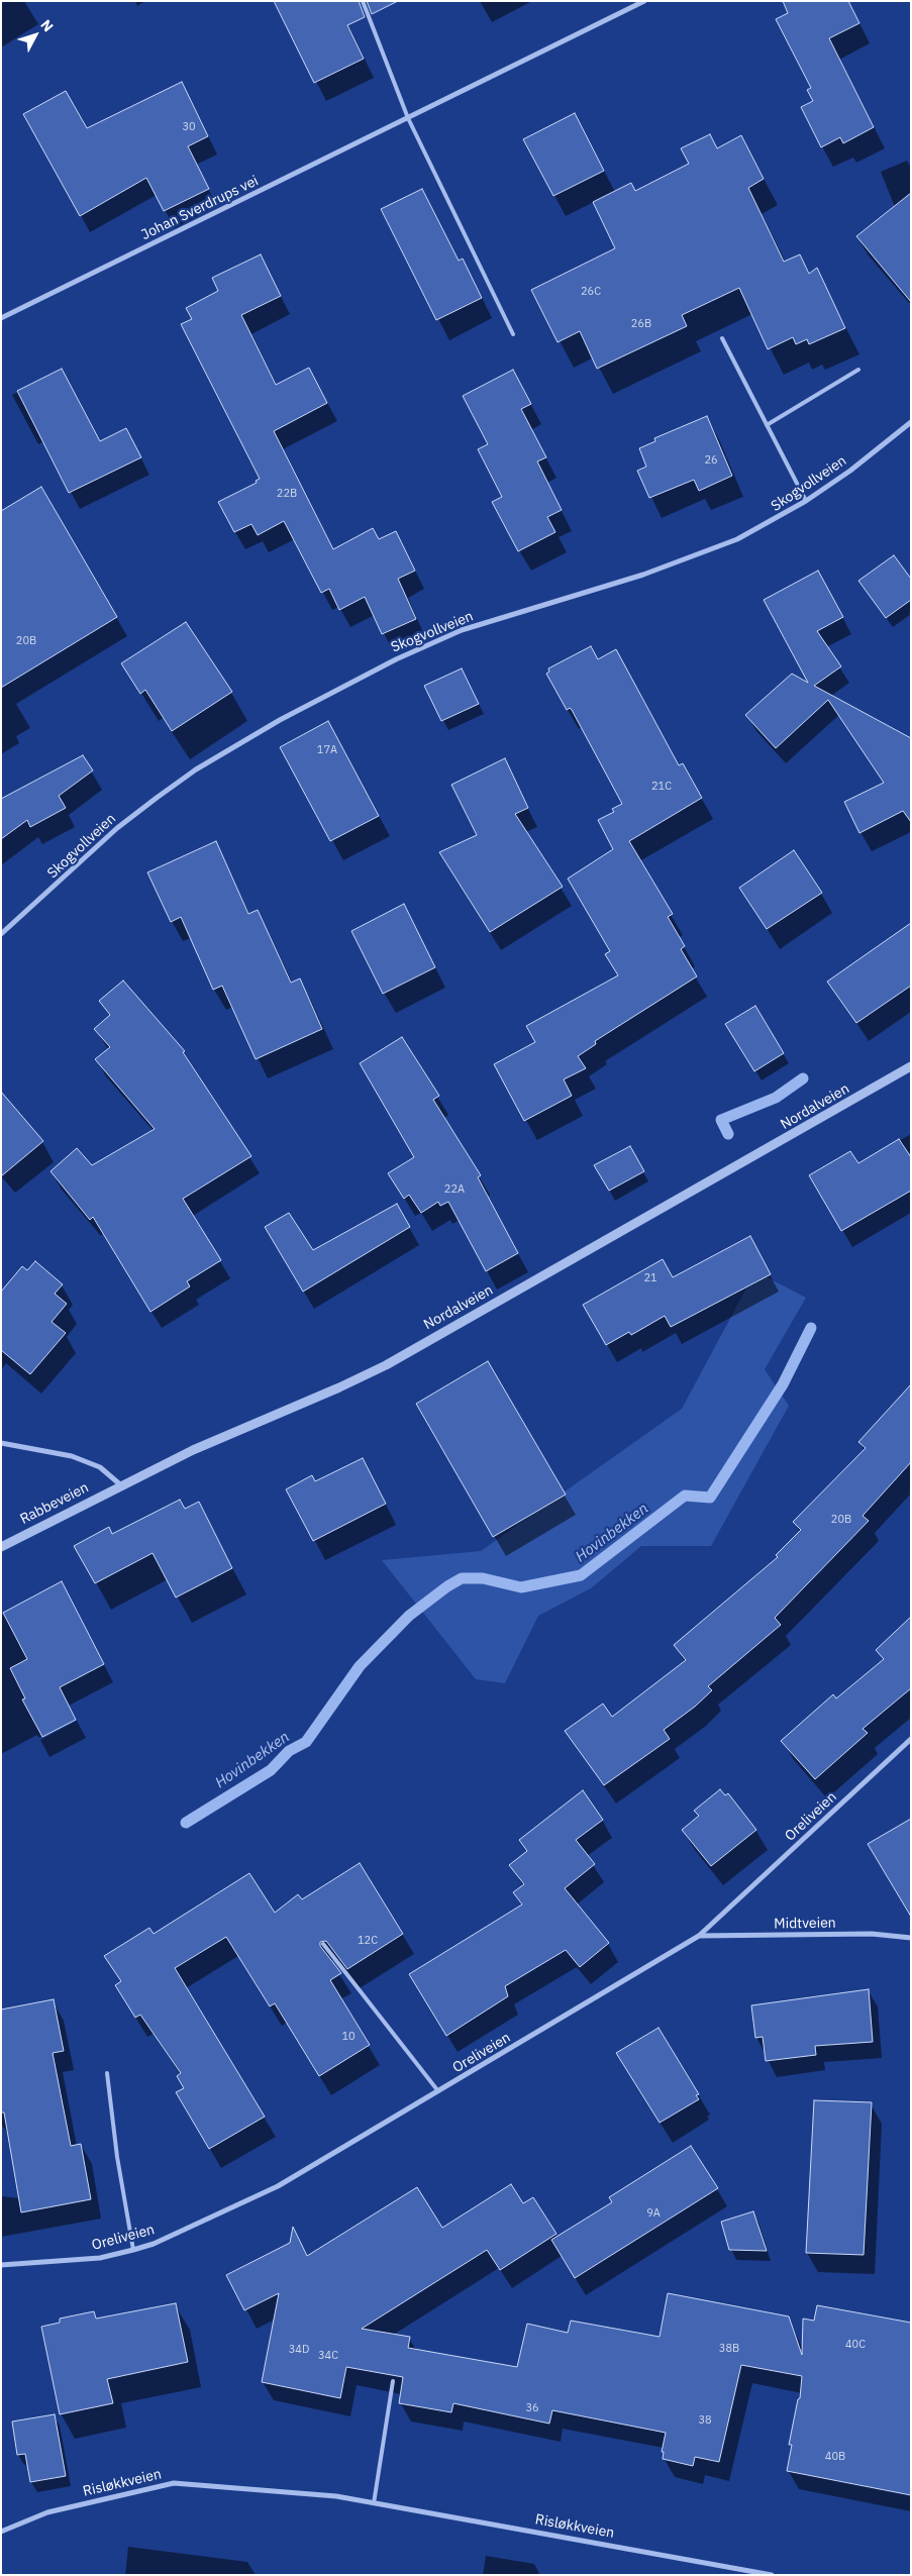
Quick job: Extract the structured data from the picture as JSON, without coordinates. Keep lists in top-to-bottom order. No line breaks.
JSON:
{"streets":{"street":["Johan Sverdrups vei","Skogvollveien","Nordalveien","Rabbeveien","Oreliveien","Midtveien","Risløkkveien"]},"crossings":[["Nordalveien","Rabbeveien"],["Oreliveien","Midtveien"]],"water":["Hovinbekken"],"house_numbers":["30","26C","26B","26","22B","20B","17A","21C","22A","21","20B","12C","10","9A","40C","38B","34D","34C","36","38","40B"],"north":"top right"}
